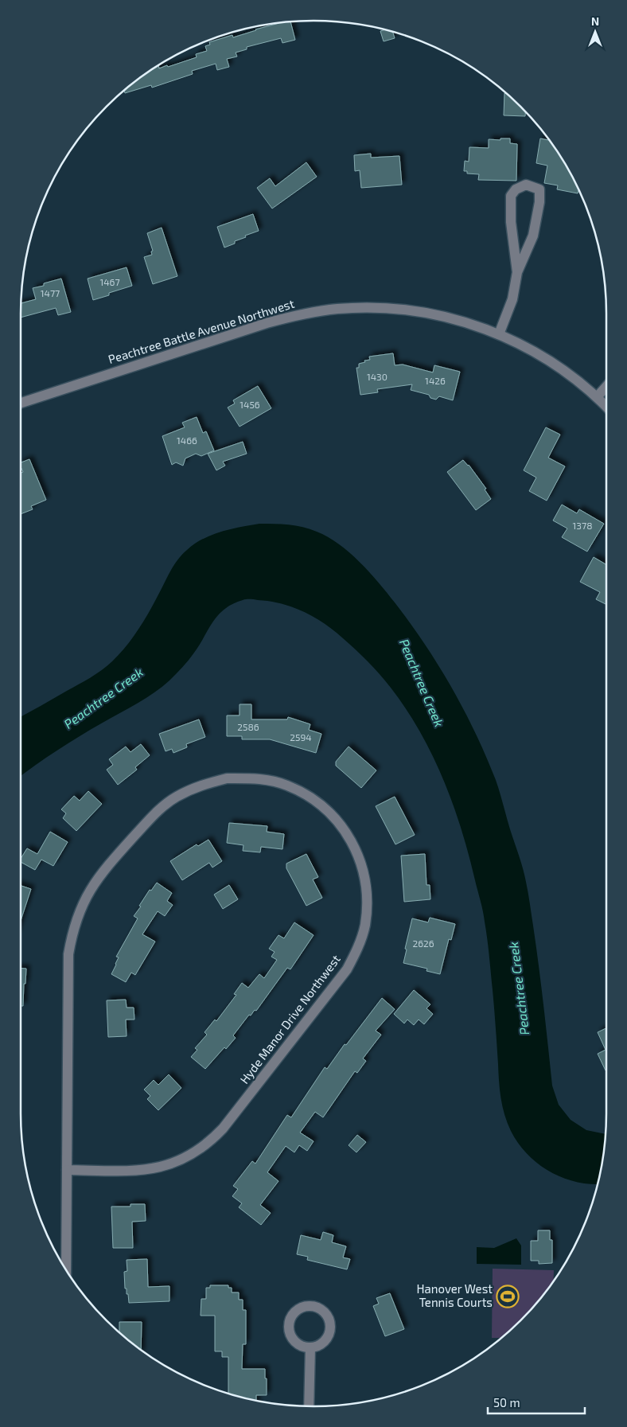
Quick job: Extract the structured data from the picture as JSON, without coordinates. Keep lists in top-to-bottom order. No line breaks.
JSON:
{"streets":{"street":["Peachtree Battle Avenue Northwest","Hyde Manor Drive Northwest"]},"water":["Peachtree Creek"],"places":{"sports":["Hanover West Tennis Courts"]},"house_numbers":["1467","1477","1430","1426","1456","1466","1378","2586","2594","2626"],"scale_bar":"50 m","north":"top"}
